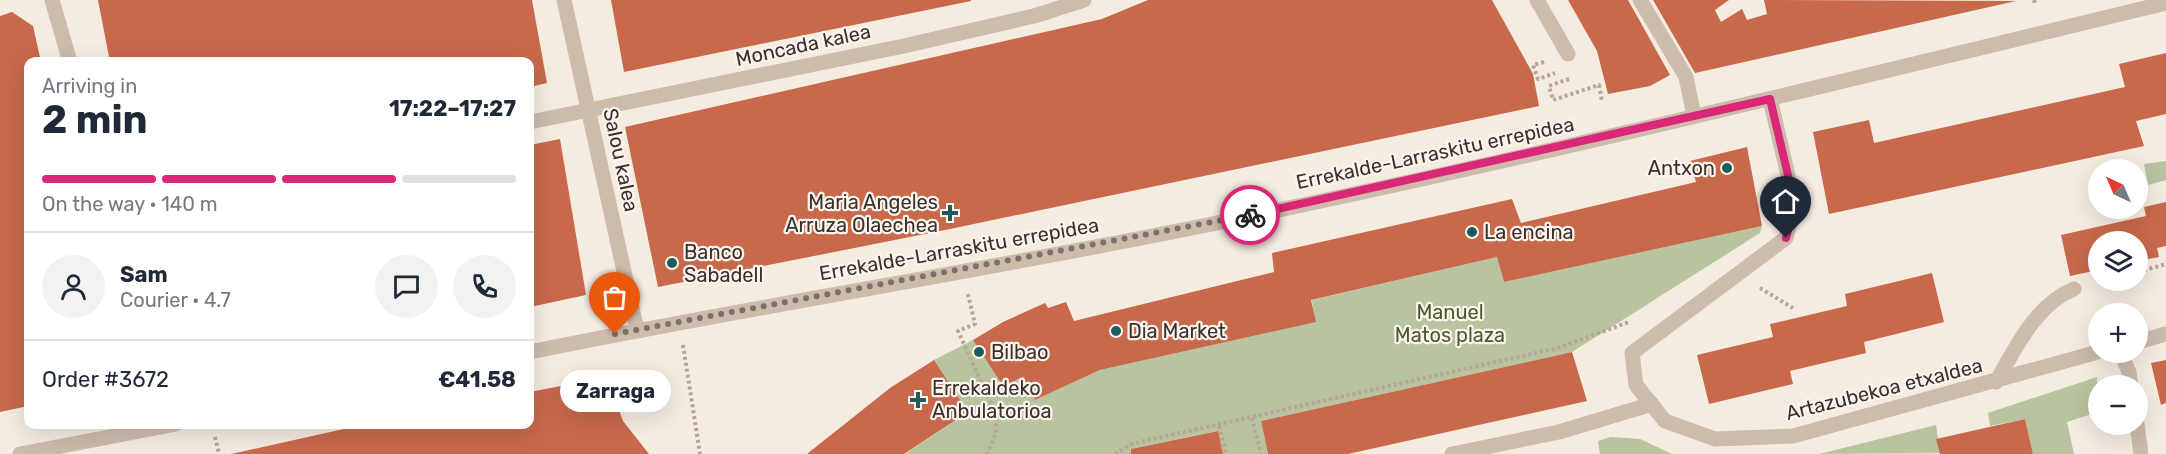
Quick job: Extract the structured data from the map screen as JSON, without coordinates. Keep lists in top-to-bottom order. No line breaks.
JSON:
{"streets":{"street":["Moncada kalea","Errekalde-Larraskitu errepidea","Salou kalea","Artazubekoa etxaldea"]},"crossings":[["Moncada kalea","Salou kalea"],["Errekalde-Larraskitu errepidea","Salou kalea"],["Errekalde-Larraskitu errepidea","Artazubekoa etxaldea"]],"parks":["Manuel Matos plaza"],"places":{"other":["Antxon","La encina","Banco Sabadell","Dia Market","Zarraga","Bilbao"],"health":["Maria Angeles Arruza Olaechea","Errekaldeko Anbulatorioa"]},"north":"top left","page":{"heading":["2 min","Arriving in","17:22–17:27"],"panel":["Sam","Courier · 4.7","Order #3672","€41.58"],"map_buttons":["+","−"],"bar":"On the way · 140 m","bubble":"Zarraga"}}
